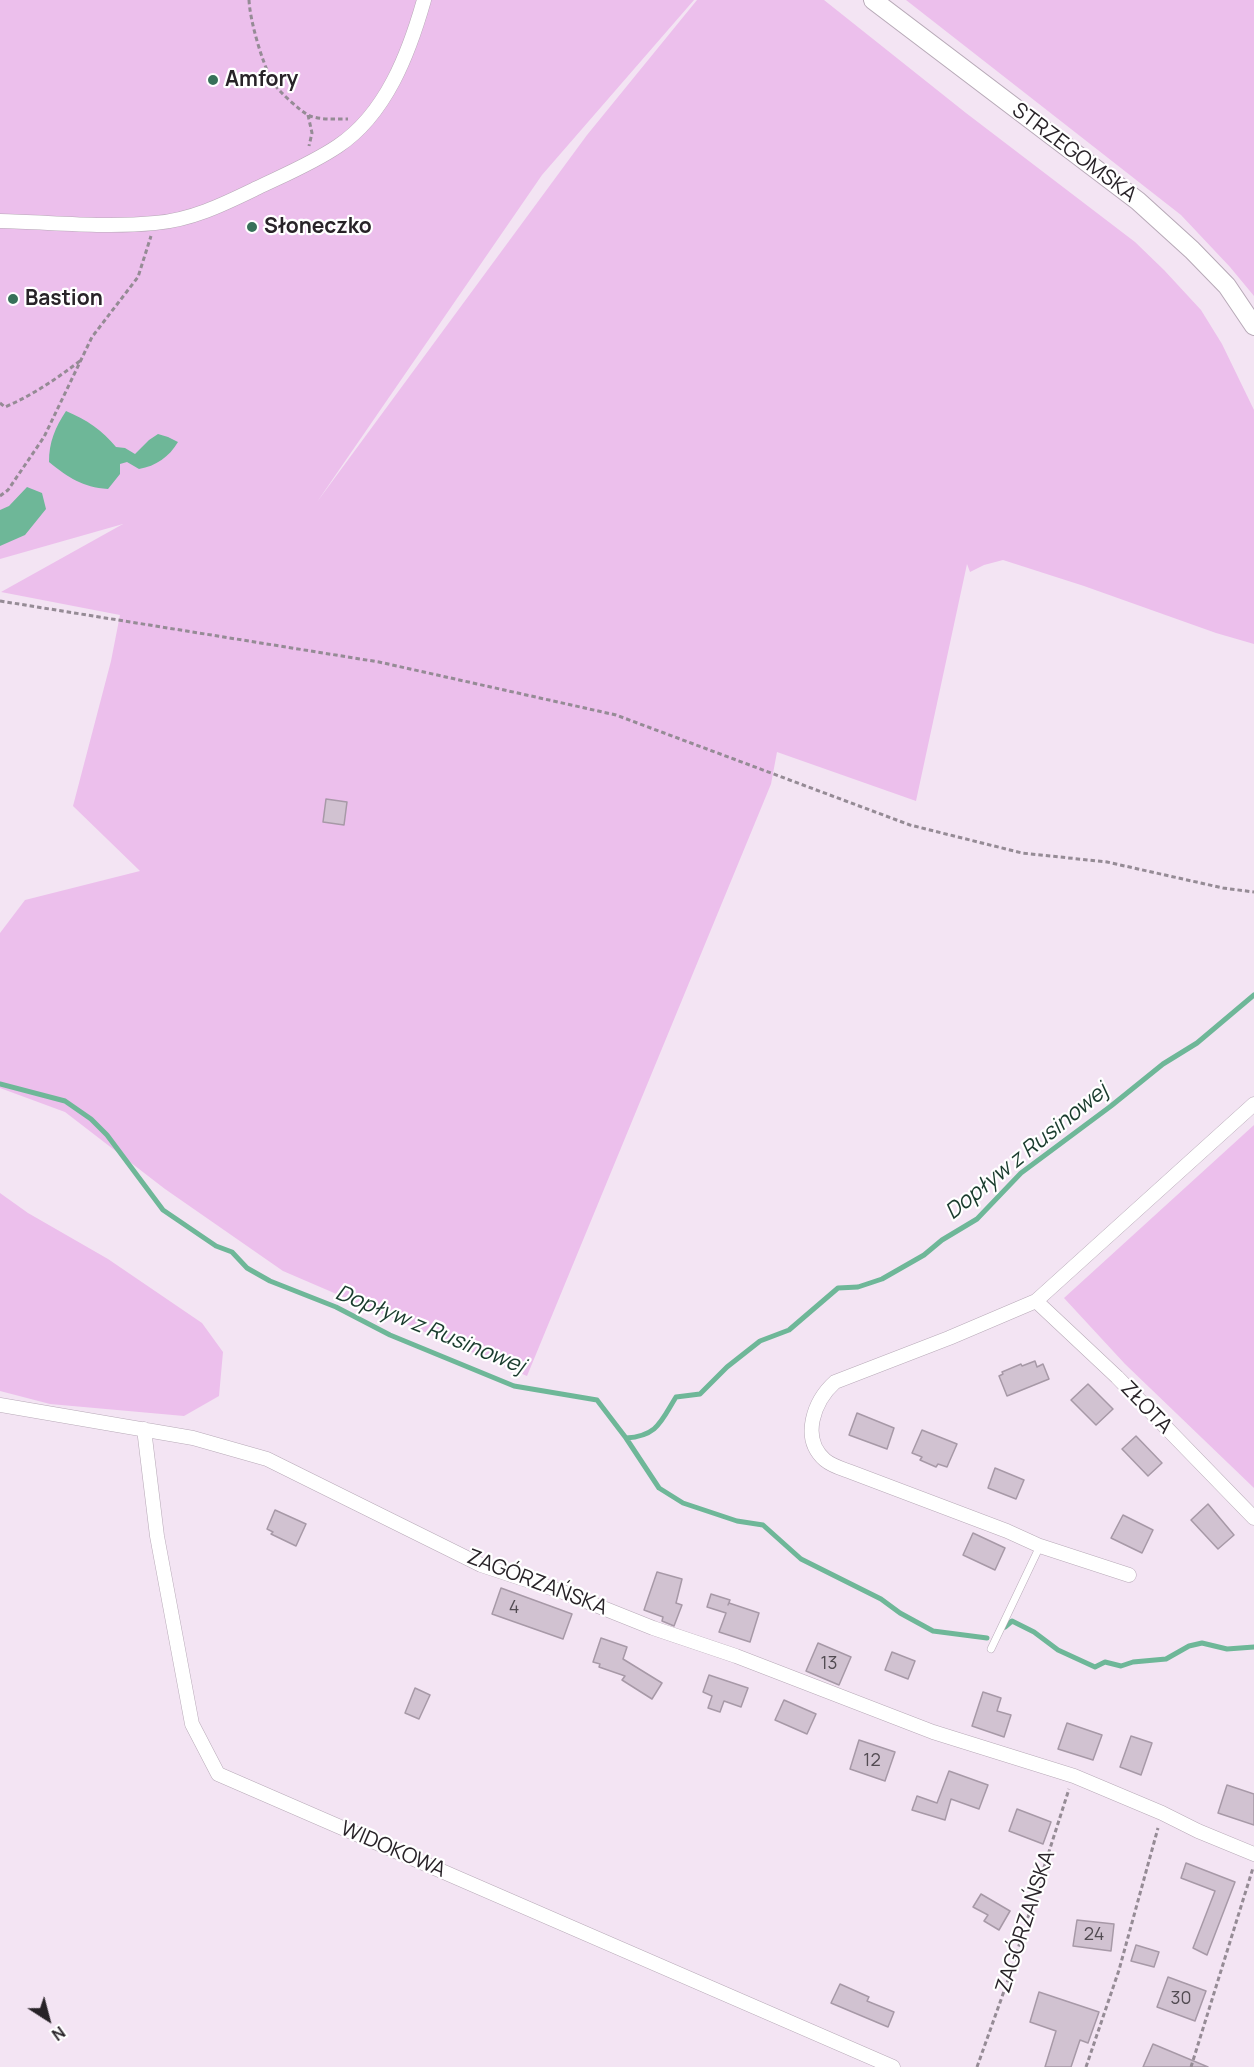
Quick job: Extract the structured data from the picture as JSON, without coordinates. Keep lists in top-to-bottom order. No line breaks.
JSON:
{"streets":{"main road":["STRZEGOMSKA"],"street":["ZŁOTA","ZAGÓRZAŃSKA","WIDOKOWA"]},"crossings":[["ZAGÓRZAŃSKA","WIDOKOWA"]],"water":["Dopływ z Rusinowej"],"places":["Amfory","Słoneczko","Bastion"],"house_numbers":["4","13","12","24","30"],"north":"bottom right"}
